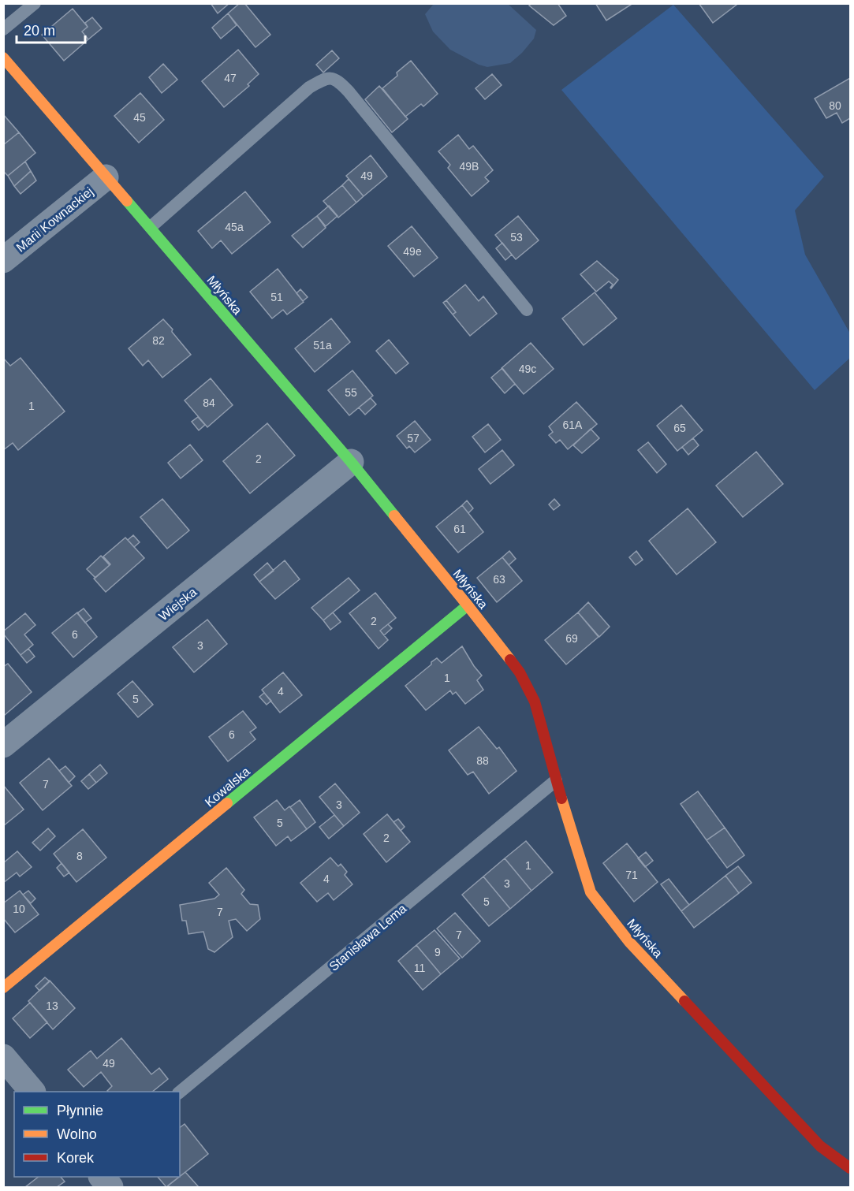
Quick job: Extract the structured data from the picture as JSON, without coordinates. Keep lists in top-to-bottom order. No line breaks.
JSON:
{"streets":{"street":["Marii Kownackiej","Młyńska","Wiejska","Kowalska"],"lane":["Stanisława Lema"]},"crossings":[["Marii Kownackiej","Młyńska"],["Młyńska","Wiejska"],["Młyńska","Kowalska"],["Młyńska","Stanisława Lema"]],"house_numbers":["47","80","45","49B","49","45a","53","49e","51","82","51a","49c","55","84","1","61A","65","57","2","61","63","2","6","69","3","1","4","5","6","88","7","3","5","2","8","1","71","4","3","5","10","7","7","9","11","13","49"],"legend":["Płynnie","Wolno","Korek"],"scale_bar":"20 m"}
